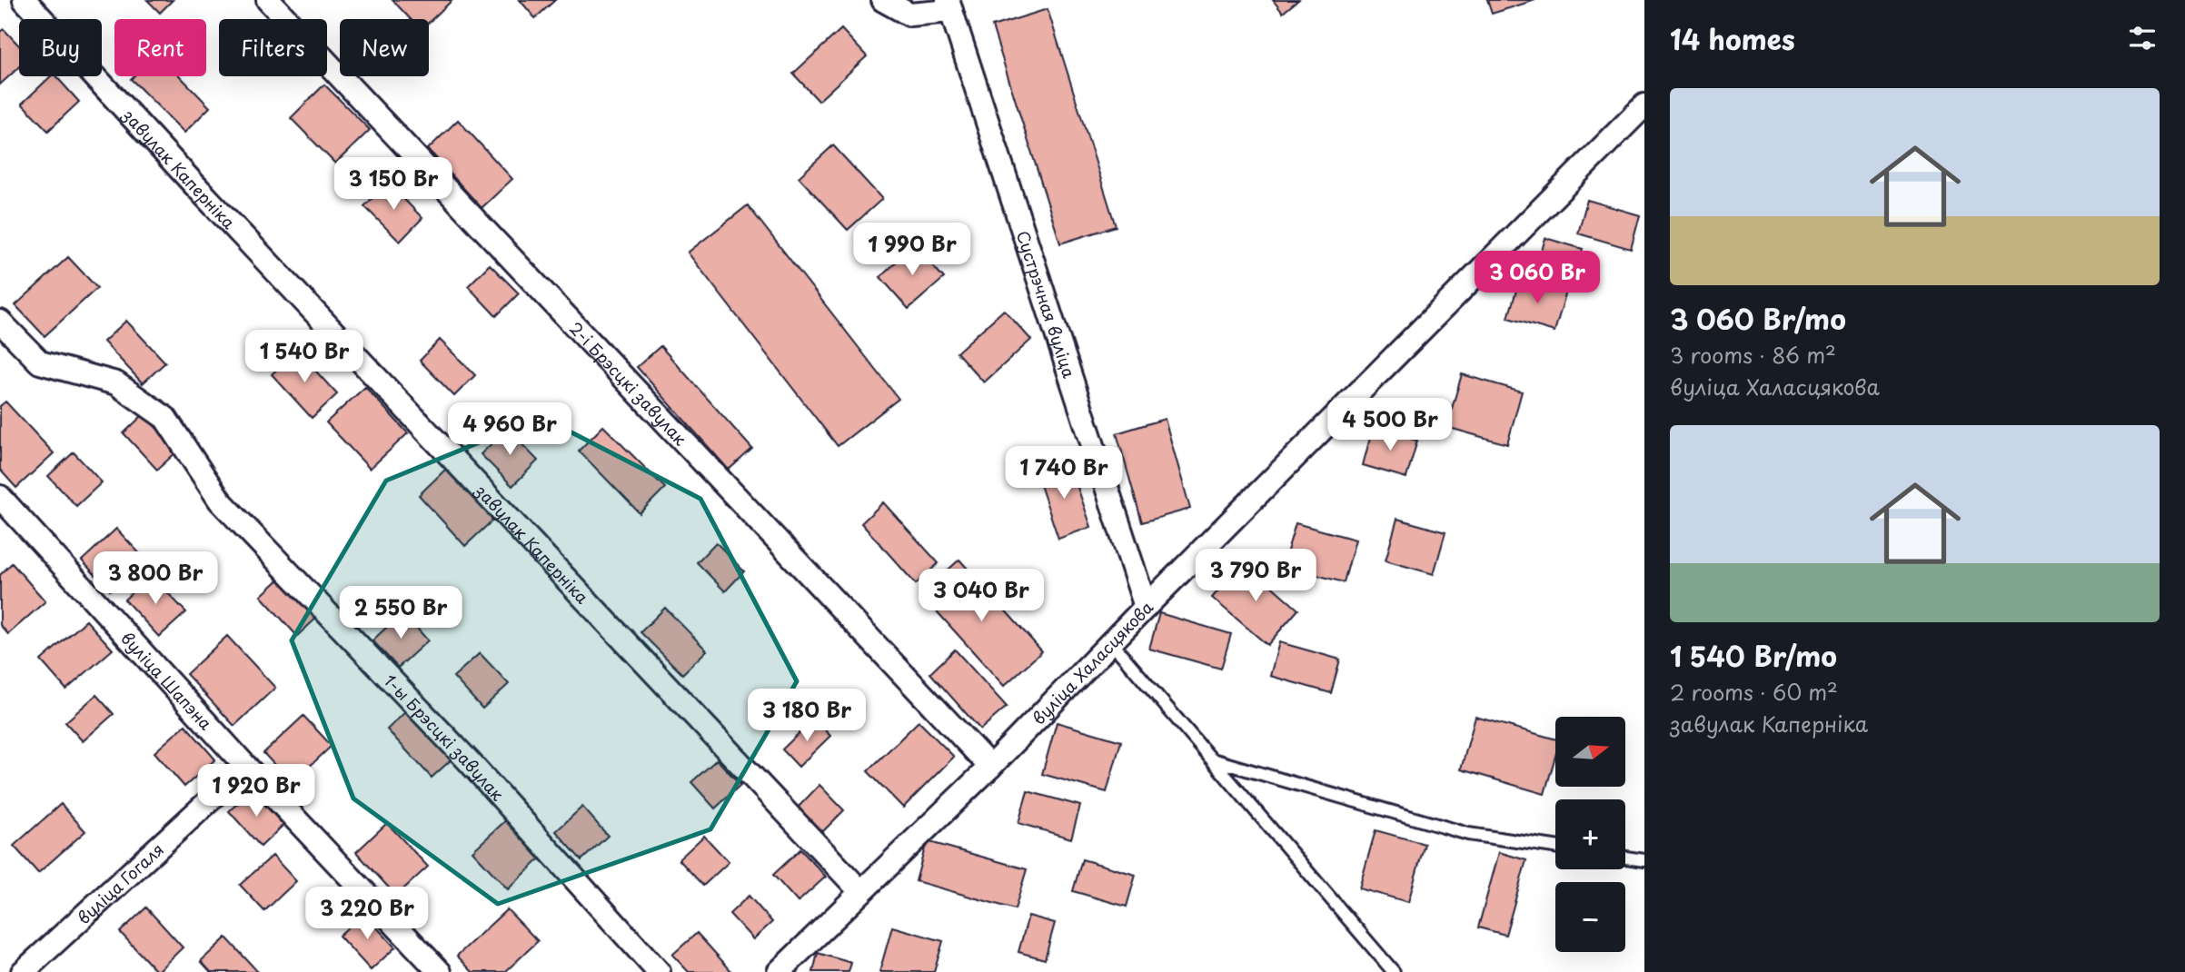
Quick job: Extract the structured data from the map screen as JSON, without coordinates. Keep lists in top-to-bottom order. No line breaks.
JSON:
{"streets":{"street":["завулак Каперніка","Сустрэчная вуліца","2-і Брэсцкі завулак","вуліца Халасцякова","вуліца Шапэна","1-ы Брэсцкі завулак","вуліца Гогаля"]},"crossings":[["завулак Каперніка","вуліца Халасцякова"],["Сустрэчная вуліца","вуліца Халасцякова"],["2-і Брэсцкі завулак","вуліца Халасцякова"],["вуліца Шапэна","вуліца Гогаля"]],"north":"right","page":{"heading":"14 homes","chip":["Buy","Rent","Filters","New"],"list":[{"name":"3 060 Br/mo","note":"3 rooms · 86 m² · вуліца Халасцякова"},{"name":"1 540 Br/mo","note":"2 rooms · 60 m² · завулак Каперніка"}],"price":["3 150 Br","1 990 Br","3 060 Br","1 540 Br","4 500 Br","4 960 Br","1 740 Br","3 790 Br","3 800 Br","3 040 Br","2 550 Br","3 180 Br","1 920 Br","3 220 Br"],"map_buttons":["+","−"]}}
